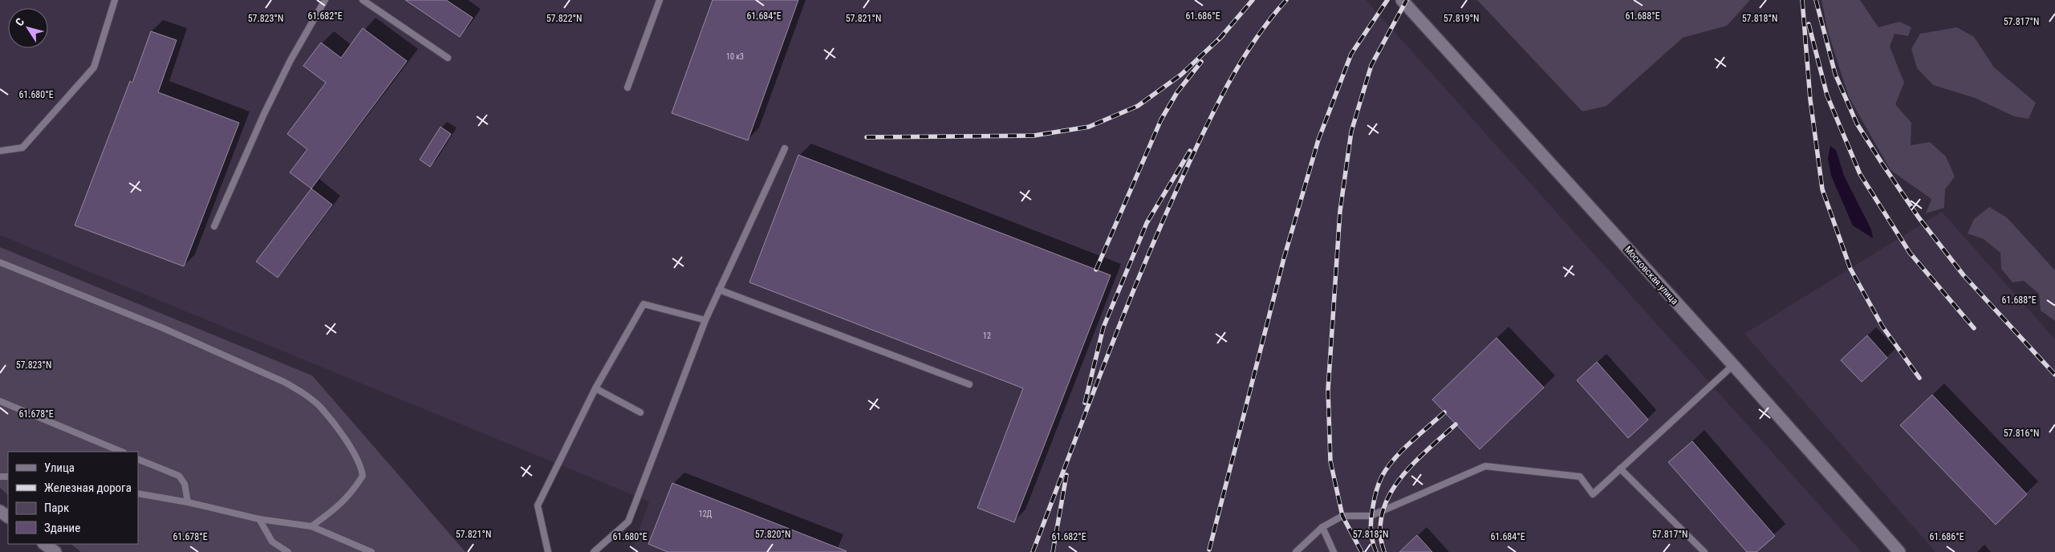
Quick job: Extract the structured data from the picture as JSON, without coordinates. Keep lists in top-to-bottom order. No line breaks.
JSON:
{"streets":{"street":["Московская улица"]},"house_numbers":["10 к3","12","12Д"],"legend":["Улица","Железная дорога","Парк","Здание"],"north":"top left","coordinates":["61.688°E","61.682°E","61.684°E","61.686°E","57.822°N","57.821°N","57.819°N","57.818°N","57.823°N","57.817°N","61.680°E","61.678°E","57.816°N","57.820°N"]}
